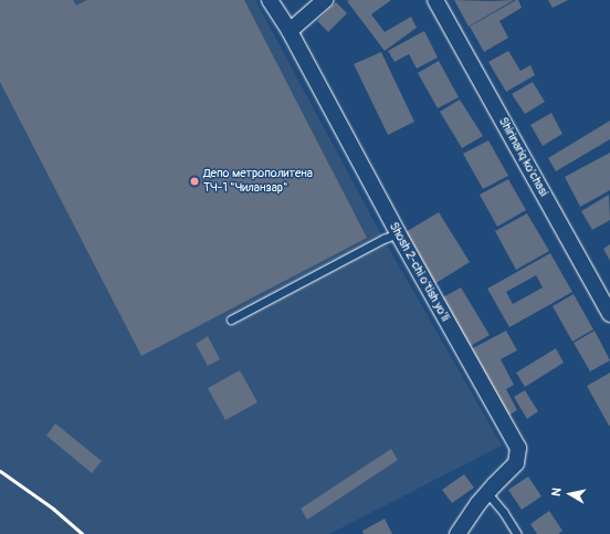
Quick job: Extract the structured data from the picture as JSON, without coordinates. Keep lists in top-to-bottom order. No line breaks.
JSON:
{"streets":{"street":["Shirinariq ko'chasi","Shosh 2-chi o'tish yo'li"]},"places":["Депо метрополитена ТЧ-1 \"Чиланзар\""],"north":"left"}
